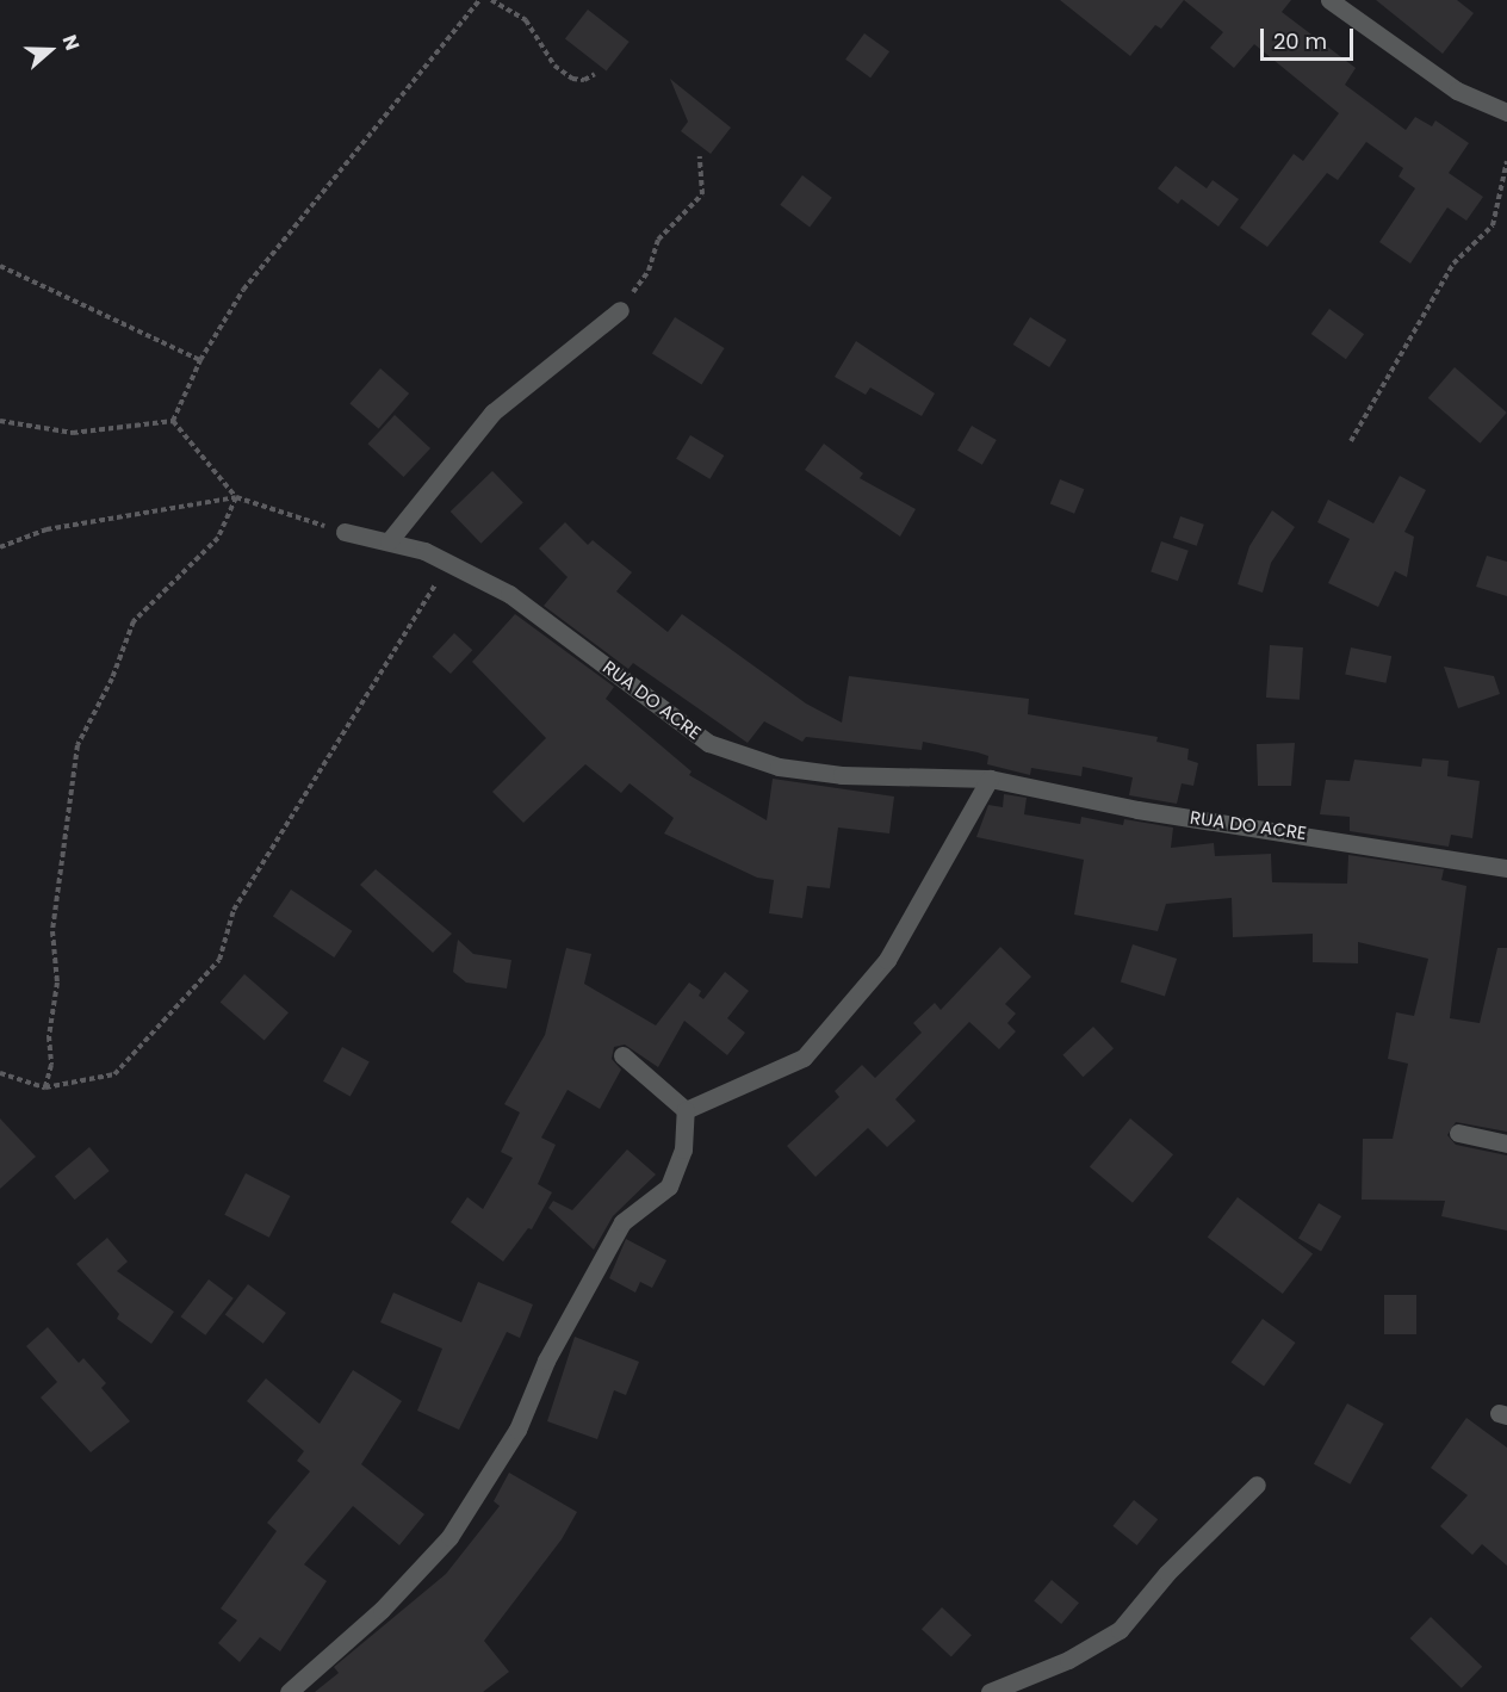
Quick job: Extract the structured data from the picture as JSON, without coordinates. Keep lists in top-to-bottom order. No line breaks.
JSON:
{"streets":{"street":["RUA DO ACRE"]},"scale_bar":"20 m","north":"right"}
